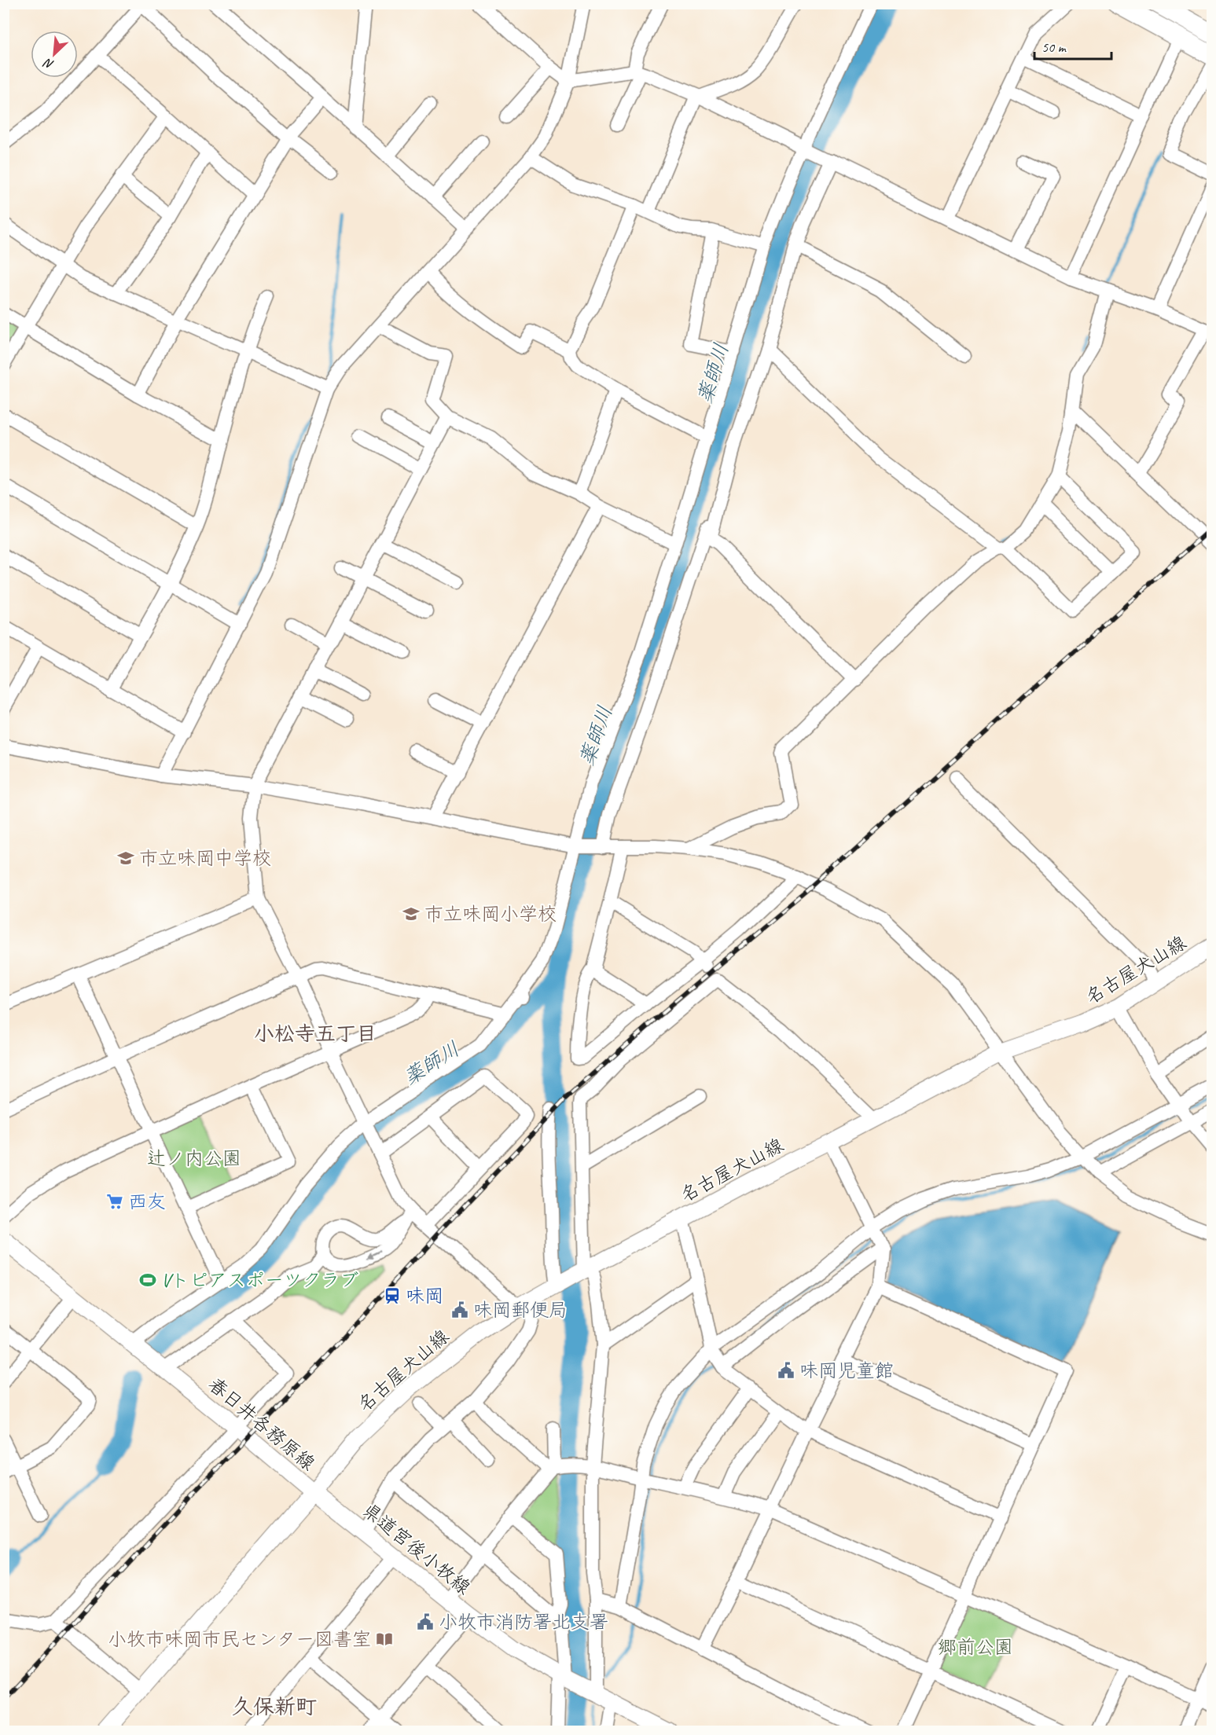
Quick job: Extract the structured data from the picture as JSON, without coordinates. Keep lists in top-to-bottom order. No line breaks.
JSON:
{"streets":{"main road":["名古屋犬山線","春日井各務原線","県道宮後小牧線"]},"crossings":[["名古屋犬山線","春日井各務原線"],["名古屋犬山線","県道宮後小牧線"],["春日井各務原線","県道宮後小牧線"]],"districts":["小松寺五丁目","久保新町"],"water":["薬師川"],"parks":["辻ノ内公園","郷前公園"],"places":{"school or university":["市立味岡中学校","市立味岡小学校"],"supermarket":["西友"],"sports":["Vトピアスポーツクラブ"],"station":["味岡"],"public building":["味岡郵便局","味岡児童館","小牧市消防署北支署"],"library":["小牧市味岡市民センター図書室"]},"scale_bar":"50 m","north":"bottom left"}
